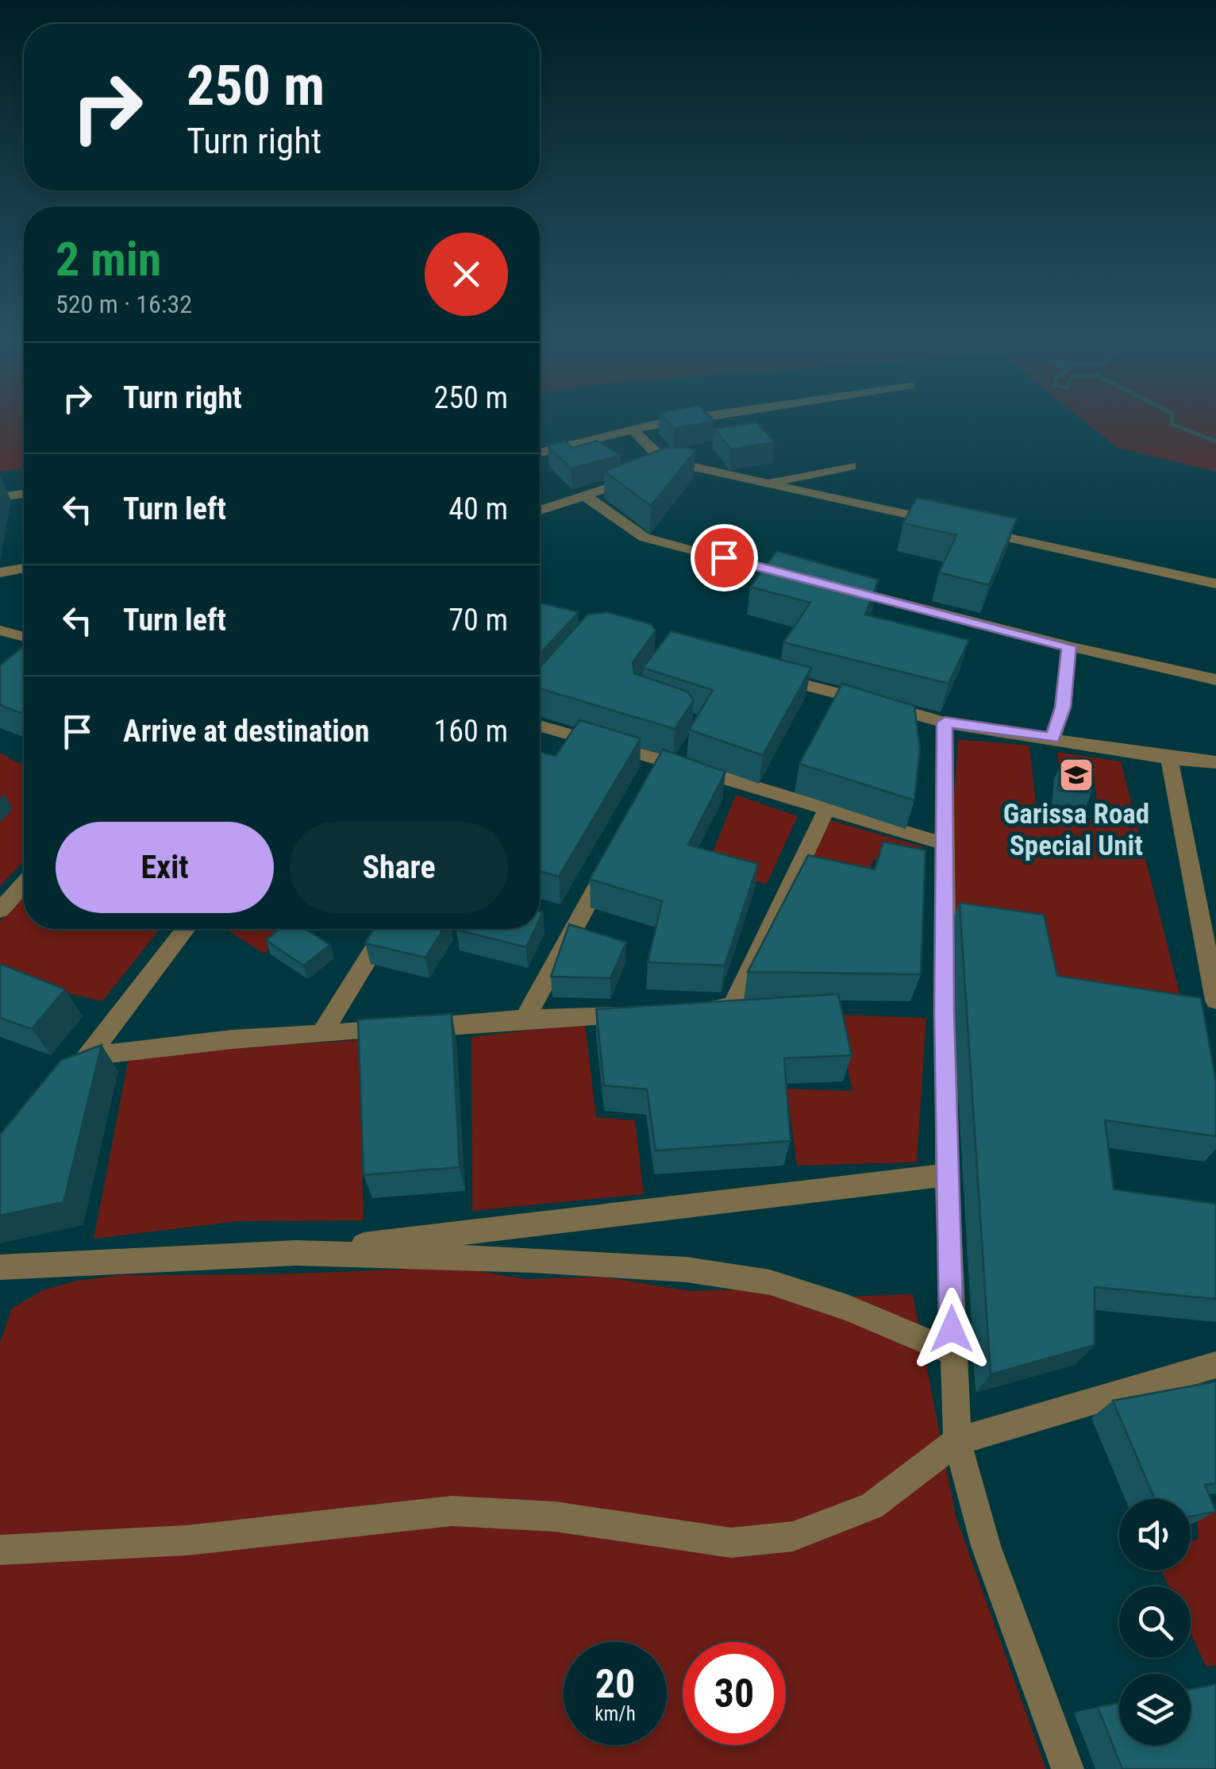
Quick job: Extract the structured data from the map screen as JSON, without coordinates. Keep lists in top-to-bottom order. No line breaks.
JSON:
{"places":{"school or university":["Garissa Road Special Unit"]},"page":{"turn":["250 m","Turn right"],"heading":["2 min","520 m · 16:32"],"list":[{"name":"Turn right","value":"250 m"},{"name":"Turn left","value":"40 m"},{"name":"Turn left","value":"70 m"},{"name":"Arrive at destination","value":"160 m"}],"buttons":["Exit","Share"],"speed":"20 km/h","limit":"30"}}
